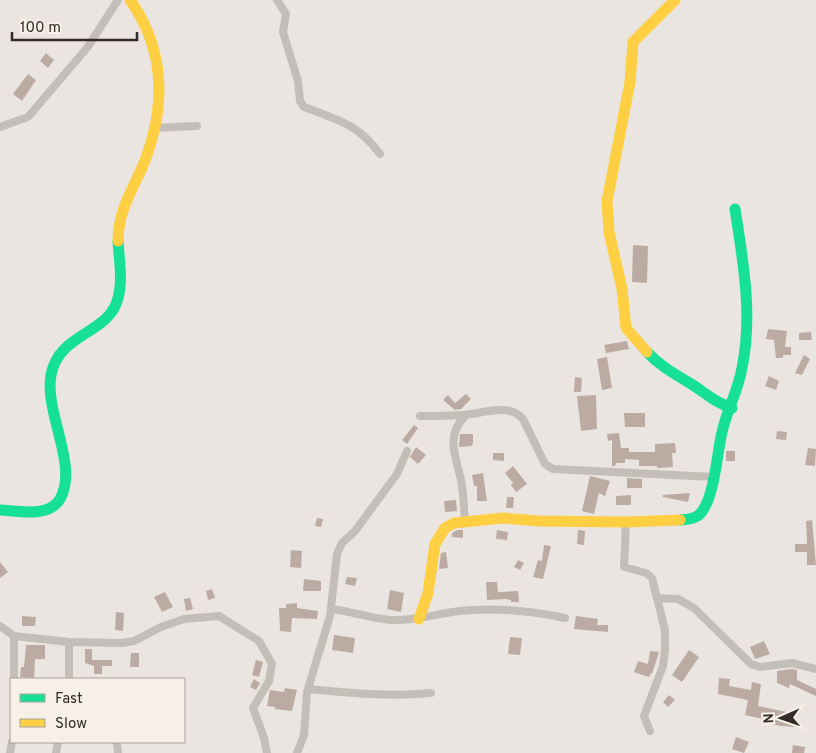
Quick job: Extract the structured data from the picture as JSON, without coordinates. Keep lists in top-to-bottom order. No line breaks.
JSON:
{"legend":["Fast","Slow"],"scale_bar":"100 m","north":"left"}
